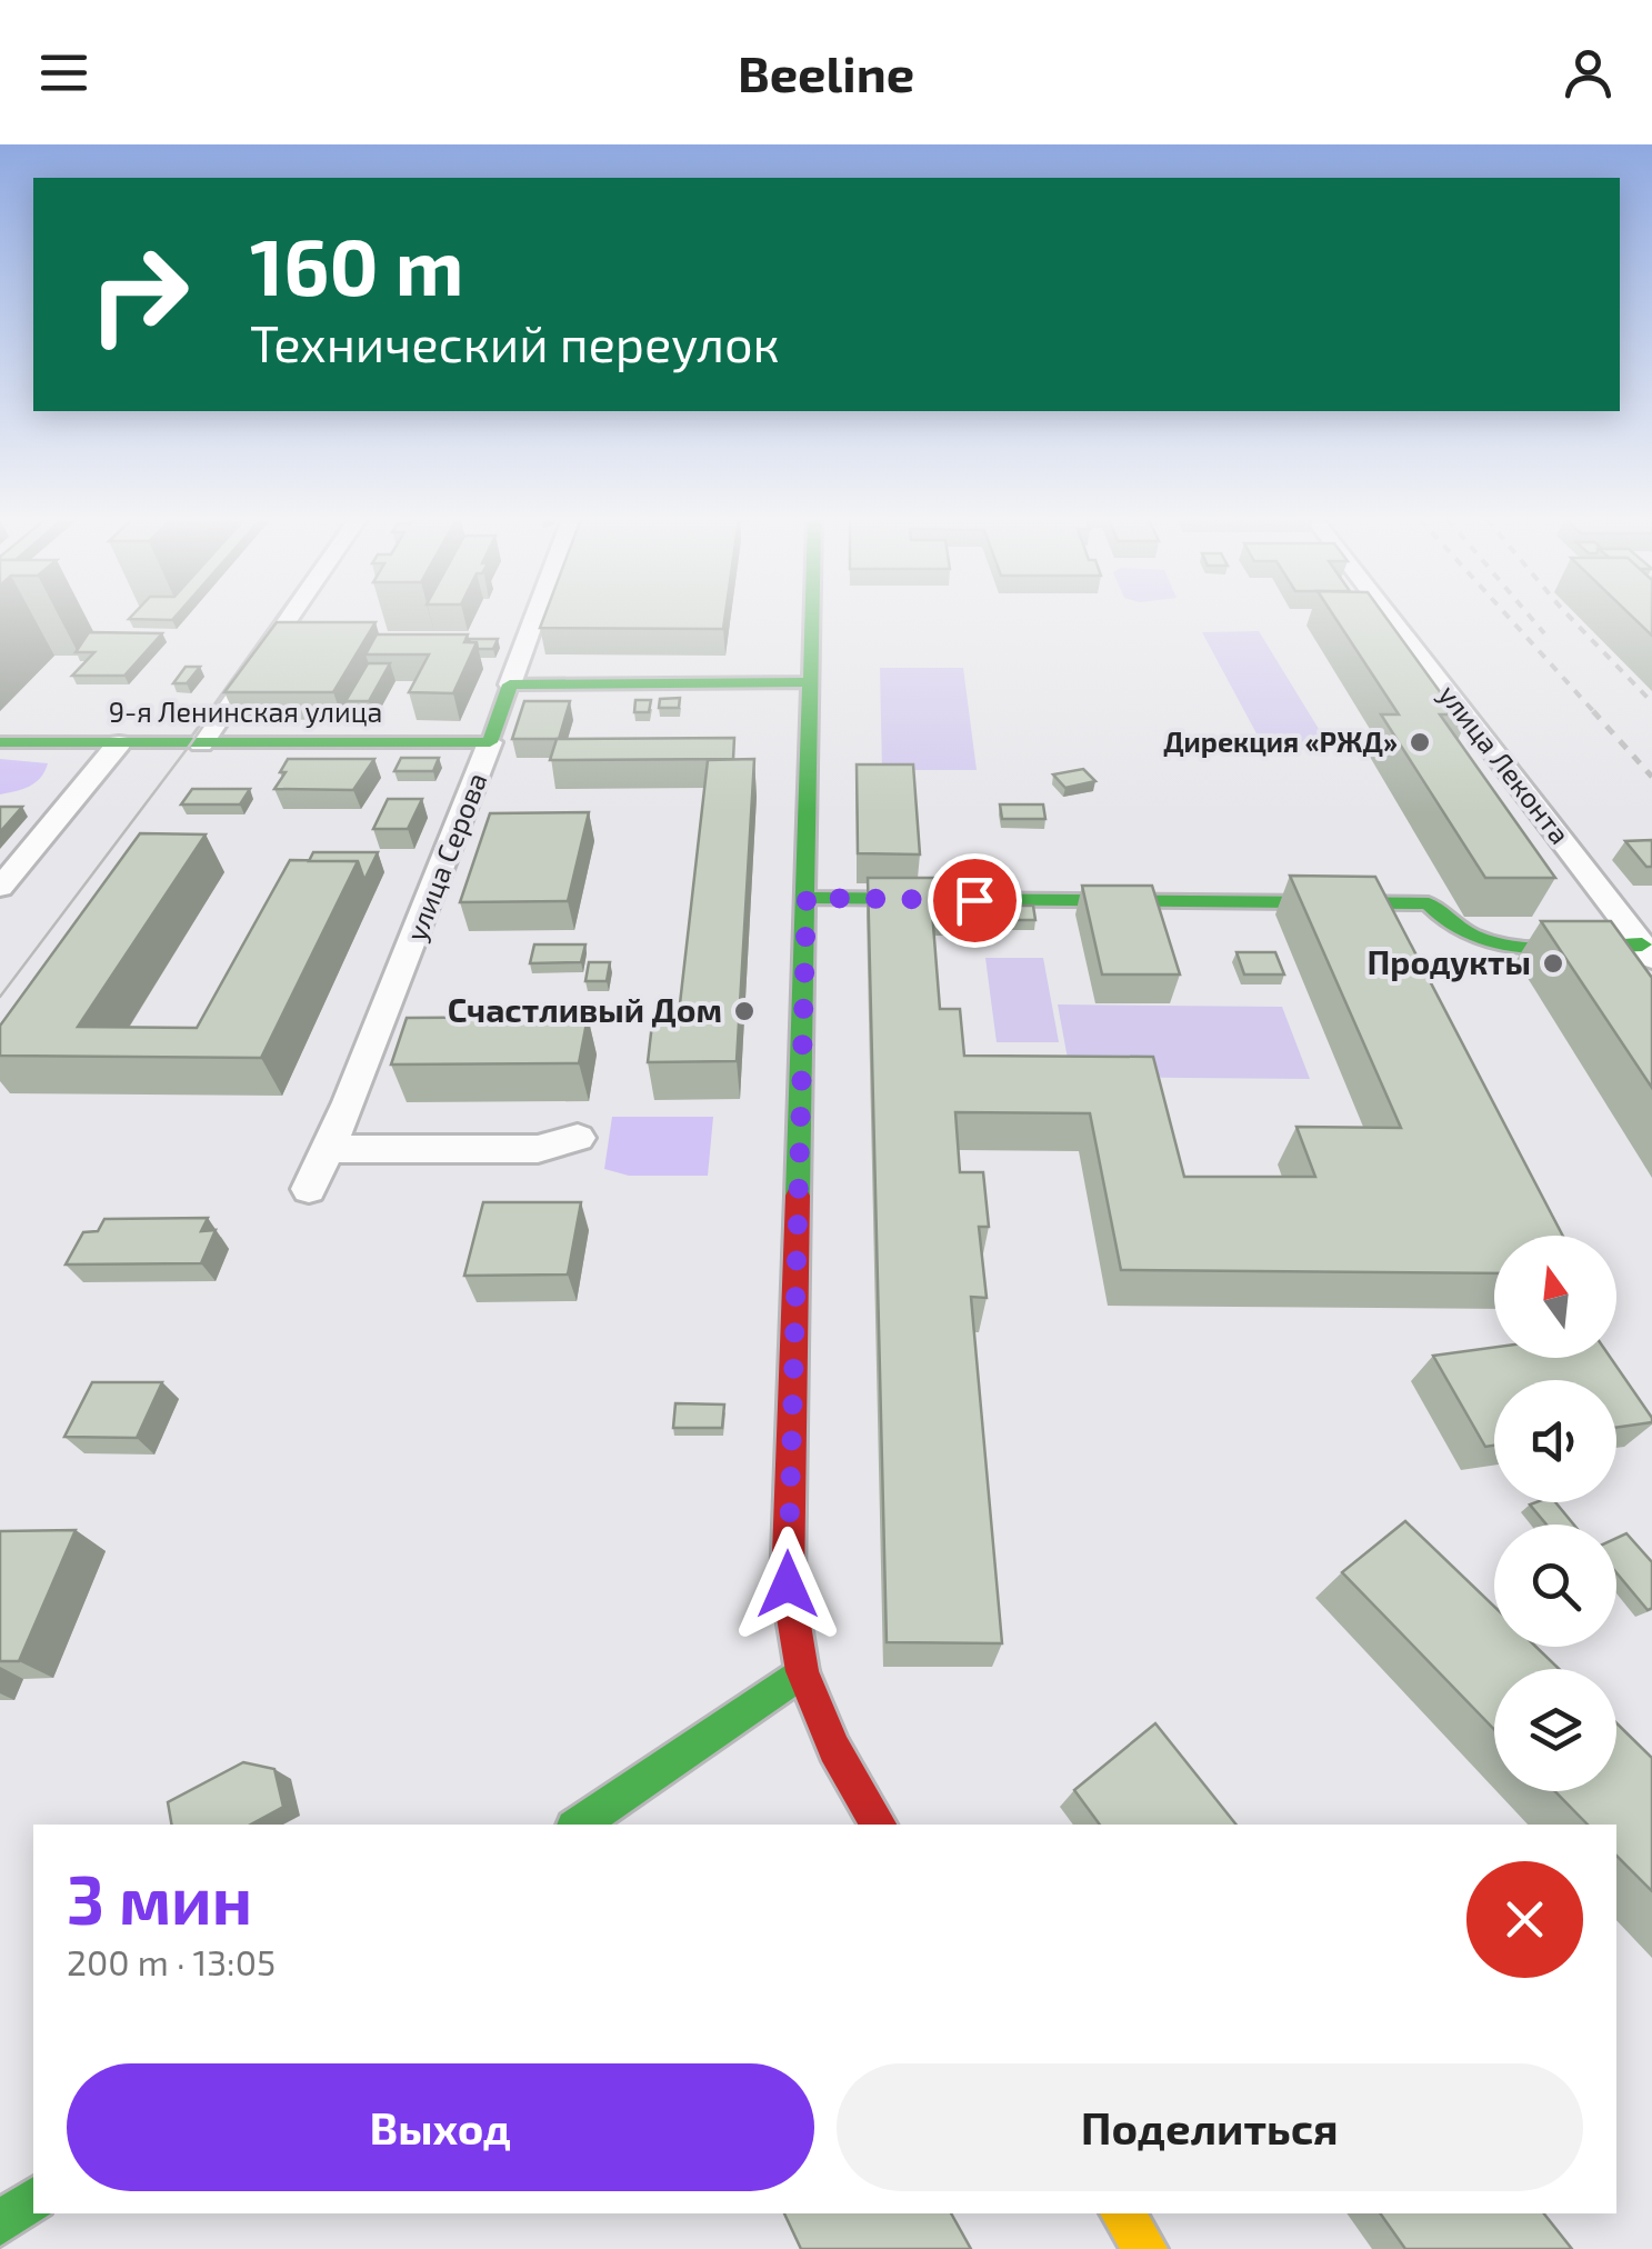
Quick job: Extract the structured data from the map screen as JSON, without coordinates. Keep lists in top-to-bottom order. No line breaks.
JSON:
{"streets":{"main road":["9-я Ленинская улица","улица Серова"],"street":["улица Леконта"]},"crossings":[["9-я Ленинская улица","улица Серова"]],"places":["Дирекция «РЖД»","Продукты","Счастливый Дом"],"north":"top","page":{"header":"Beeline","turn":["160 m","Технический переулок"],"heading":["3 мин","200 m · 13:05"],"buttons":["Выход","Поделиться"]}}
